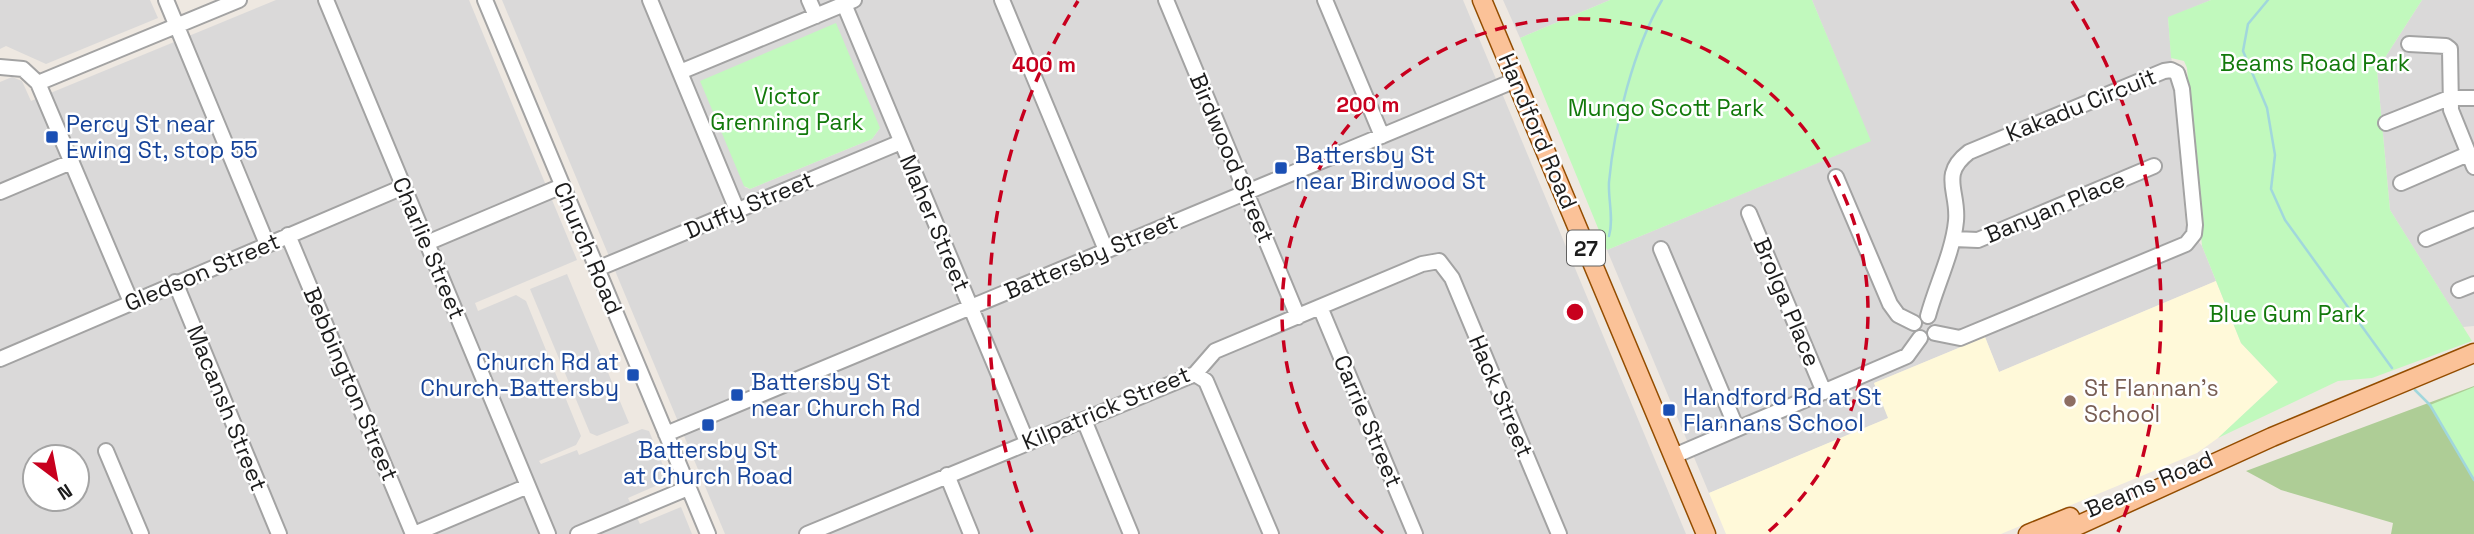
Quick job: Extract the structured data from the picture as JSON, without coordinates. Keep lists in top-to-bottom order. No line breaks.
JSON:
{"streets":{"main road":["Handford Road","27","Beams Road"],"street":["Kakadu Circuit","Birdwood Street","Duffy Street","Banyan Place","Maher Street","Charlie Street","Church Road","Battersby Street","Gledson Street","Brolga Place","Bebbington Street","Hack Street","Macansh Street","Kilpatrick Street","Carrie Street"]},"crossings":[["Kakadu Circuit","Banyan Place"],["Handford Road","Battersby Street"],["Birdwood Street","Battersby Street"],["Birdwood Street","Kilpatrick Street"],["Duffy Street","Maher Street"],["Duffy Street","Church Road"],["Maher Street","Battersby Street"],["Maher Street","Kilpatrick Street"],["Charlie Street","Gledson Street"],["Church Road","Battersby Street"],["Gledson Street","Bebbington Street"],["Gledson Street","Macansh Street"],["Hack Street","Kilpatrick Street"],["Kilpatrick Street","Carrie Street"]],"parks":["Beams Road Park","Victor Grenning Park","Mungo Scott Park","Blue Gum Park"],"places":{"transit":["Percy St near Ewing St, stop 55","Battersby St near Birdwood St","Church Rd at Church-Battersby","Battersby St near Church Rd","Handford Rd at St Flannans School","Battersby St at Church Road"],"other":["St Flannan's School"]},"north":"bottom right","rings":["400 m","200 m"]}
